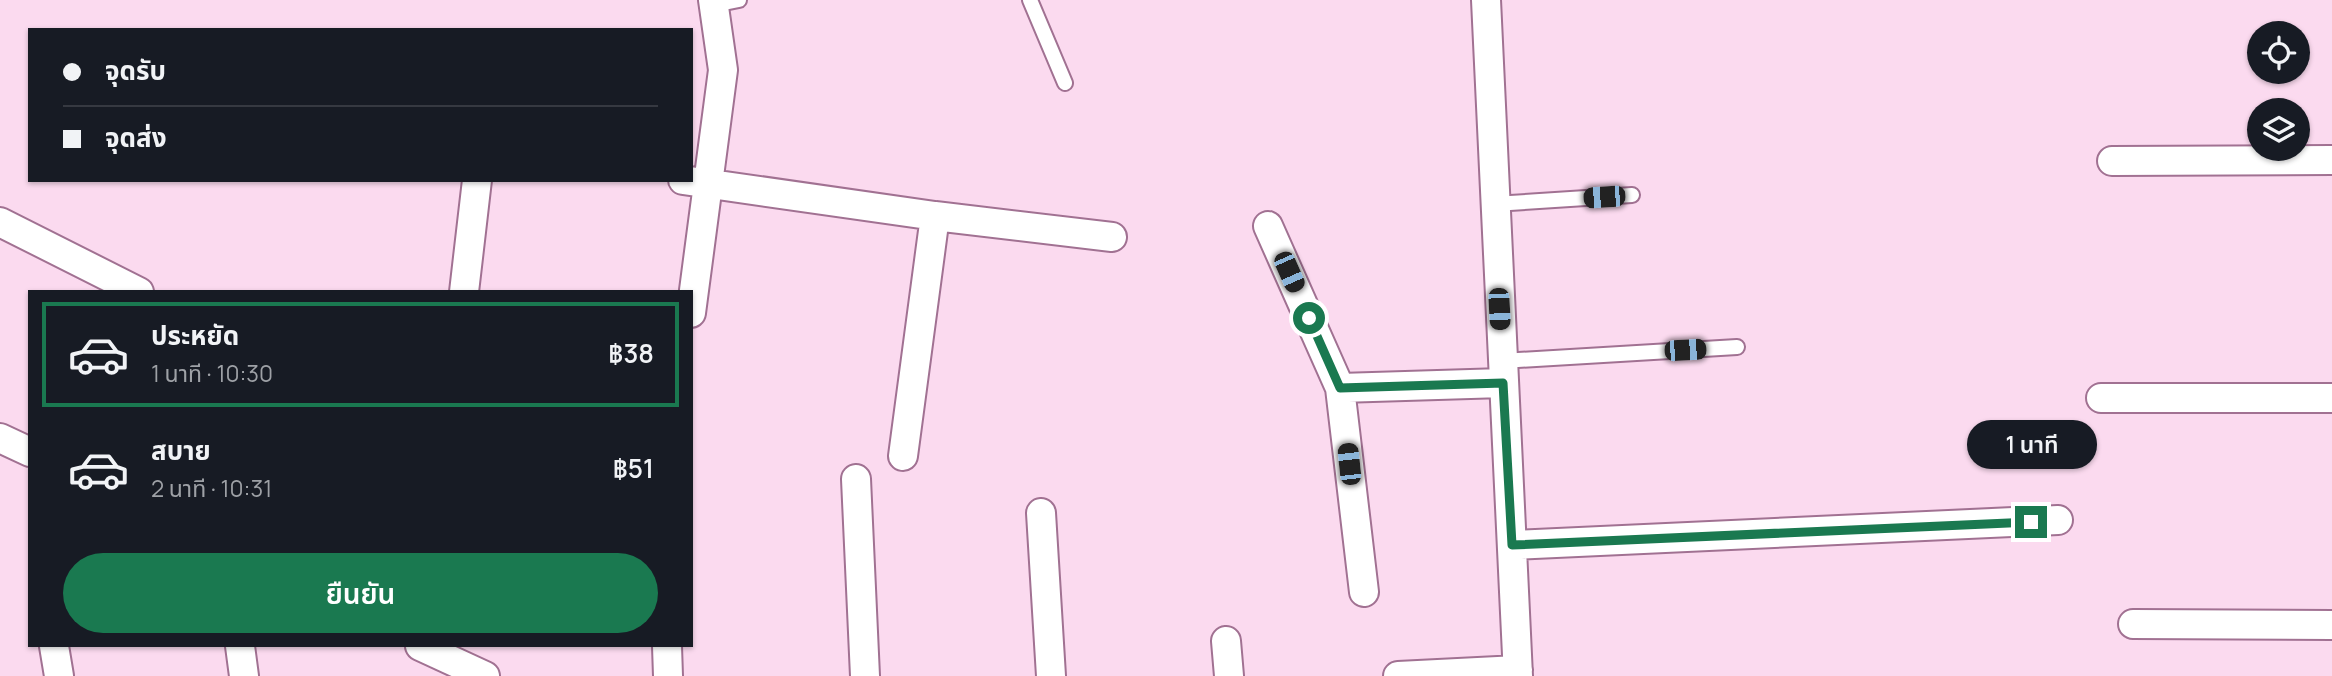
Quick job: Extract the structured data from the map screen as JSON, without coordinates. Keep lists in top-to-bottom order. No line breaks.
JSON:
{"page":{"banner":["จุดรับ","จุดส่ง"],"list":[{"name":"ประหยัด","note":"1 นาที · 10:30","value":"฿38"},{"name":"สบาย","note":"2 นาที · 10:31","value":"฿51"}],"bubble":"1 นาที","buttons":"ยืนยัน"}}
